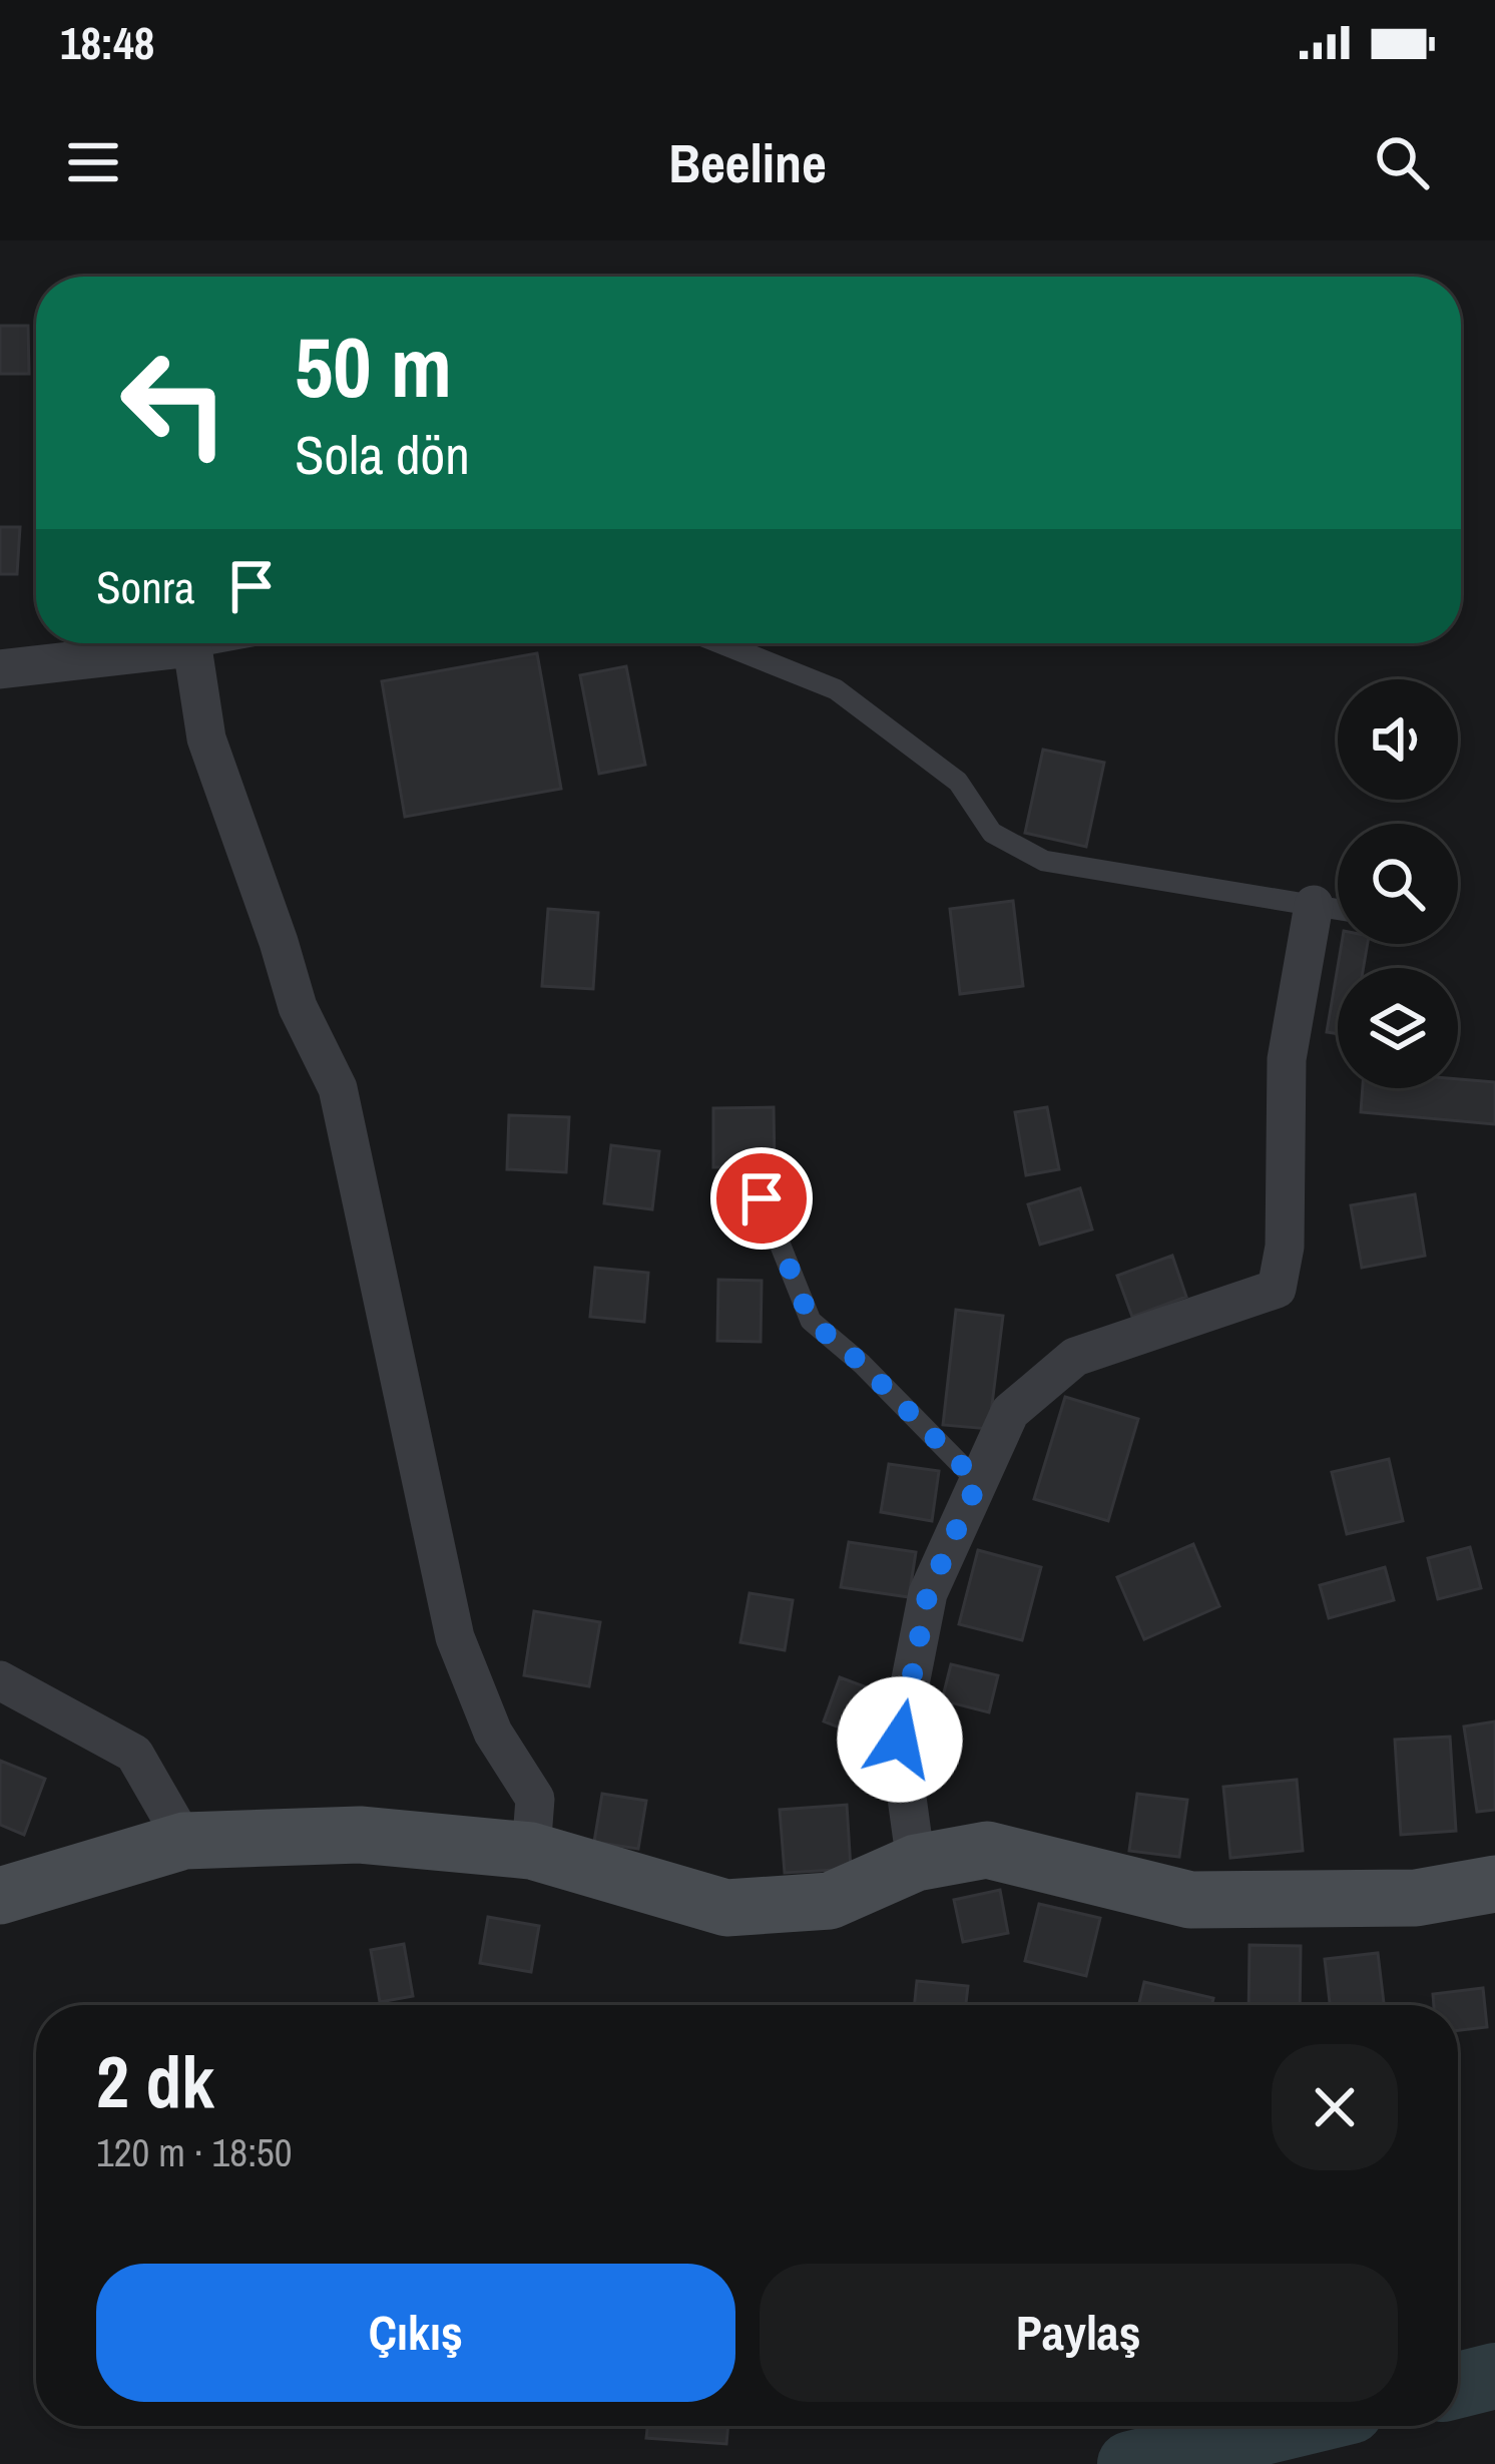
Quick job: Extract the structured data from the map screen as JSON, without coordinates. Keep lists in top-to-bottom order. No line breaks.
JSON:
{"page":{"status":"18:48","header":"Beeline","turn":["50 m","Sola dön"],"then":"Sonra","heading":["2 dk","120 m · 18:50"],"buttons":["Çıkış","Paylaş"]}}
